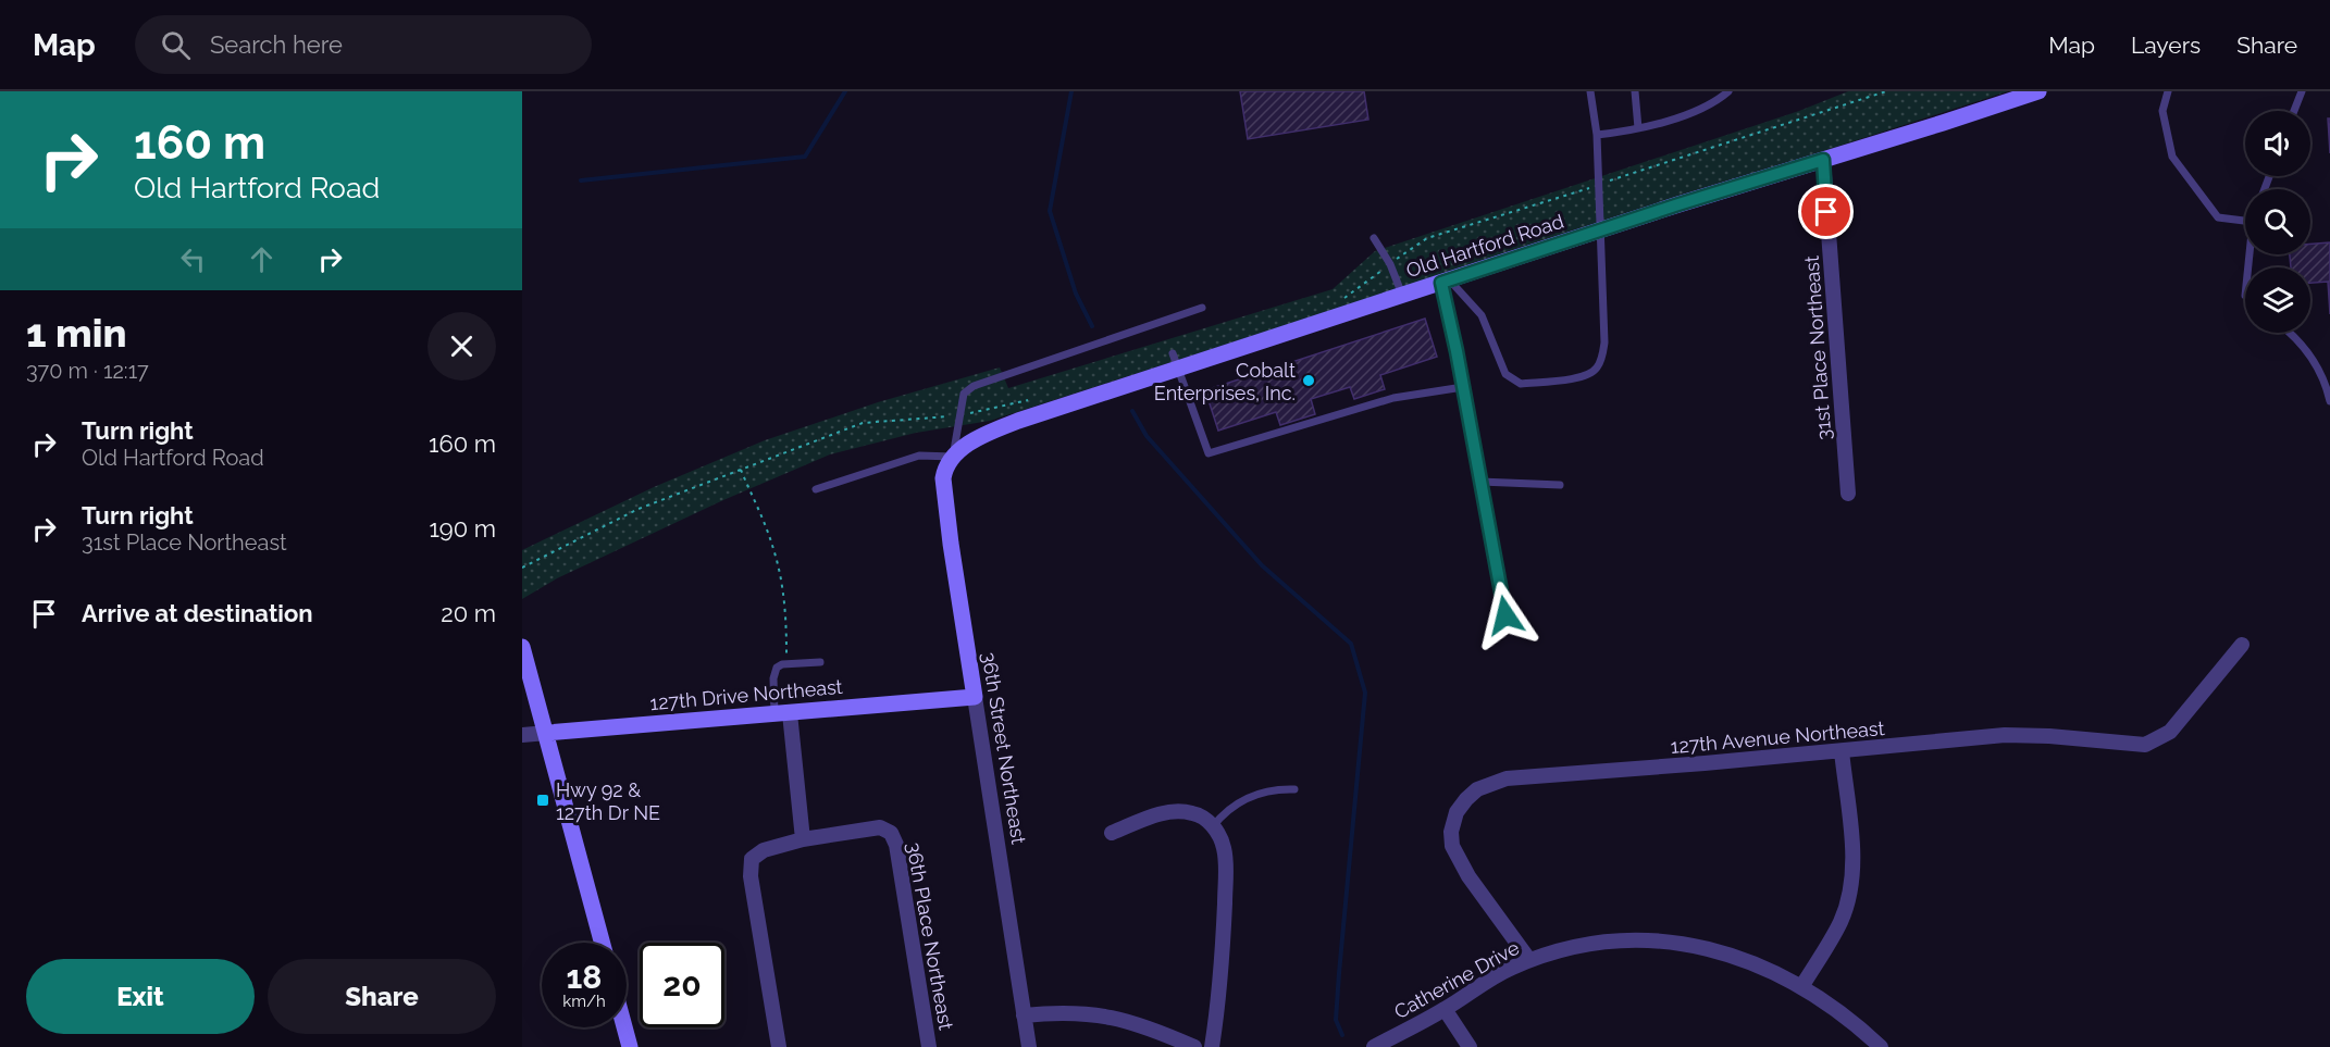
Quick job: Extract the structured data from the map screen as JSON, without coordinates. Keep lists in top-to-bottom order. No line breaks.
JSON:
{"streets":{"street":["Old Hartford Road","31st Place Northeast","127th Drive Northeast","127th Avenue Northeast","36th Street Northeast","36th Place Northeast","Catherine Drive"]},"crossings":[["Old Hartford Road","31st Place Northeast"],["Old Hartford Road","36th Street Northeast"],["127th Drive Northeast","36th Street Northeast"],["127th Avenue Northeast","Catherine Drive"]],"places":{"other":["Cobalt Enterprises, Inc."],"transit":["Hwy 92 & 127th Dr NE"]},"page":{"header":"Map","search":"Search here","nav":["Map","Layers","Share"],"turn":["160 m","Old Hartford Road"],"heading":["1 min","370 m · 12:17"],"list":[{"name":"Turn right","note":"Old Hartford Road","value":"160 m"},{"name":"Turn right","note":"31st Place Northeast","value":"190 m"},{"name":"Arrive at destination","value":"20 m"}],"speed":"18 km/h","limit":"20","buttons":["Exit","Share"]}}
